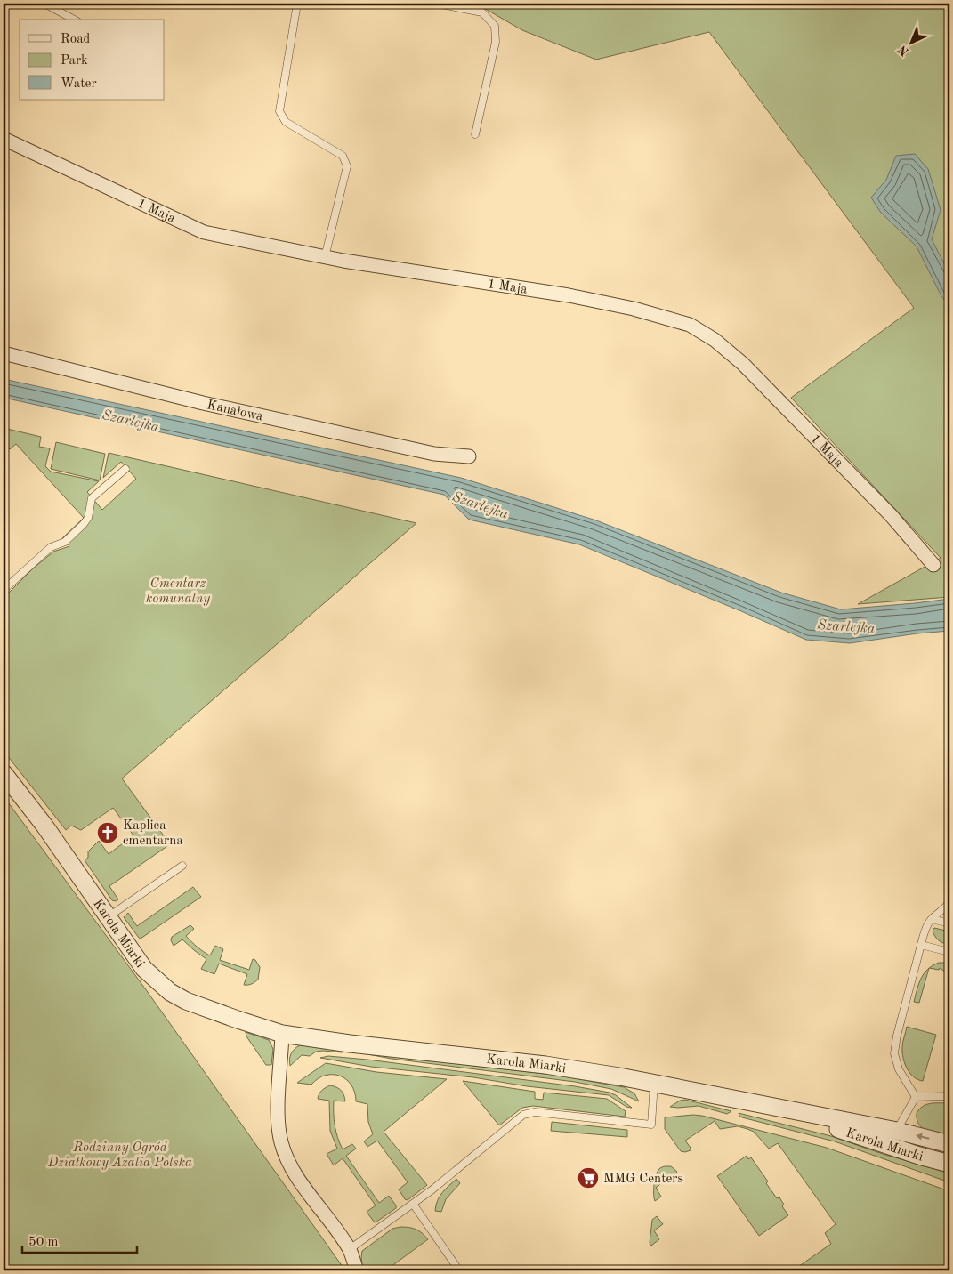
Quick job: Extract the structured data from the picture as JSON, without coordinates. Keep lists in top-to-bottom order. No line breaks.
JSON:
{"streets":{"street":["1 Maja","Kanałowa","Karola Miarki"]},"water":["Szarlejka"],"parks":["Cmentarz komunalny","Rodzinny Ogród Działkowy Azalia Polska"],"places":{"church":["Kaplica cmentarna"],"supermarket":["MMG Centers"]},"legend":["Road","Park","Water"],"scale_bar":"50 m","north":"bottom left"}
